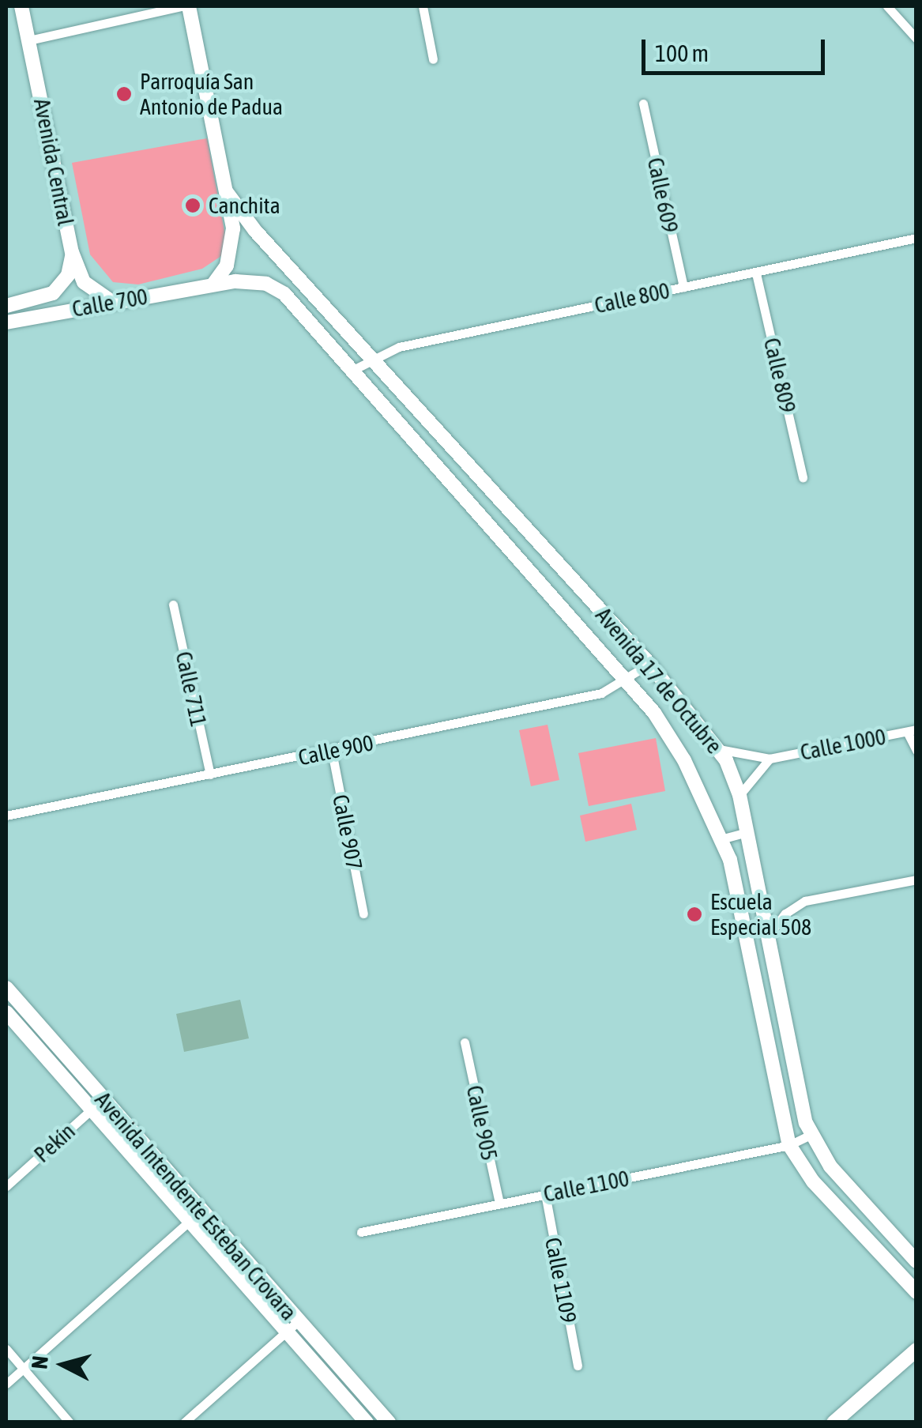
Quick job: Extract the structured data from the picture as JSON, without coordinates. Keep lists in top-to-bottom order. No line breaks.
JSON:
{"streets":{"main road":["Avenida Central","Calle 700","Avenida 17 de Octubre","Avenida Intendente Esteban Crovara"],"street":["Calle 609","Calle 800","Calle 809","Calle 711","Calle 1000","Calle 900","Calle 907","Calle 905","Pekín","Calle 1100","Calle 1109"]},"crossings":[["Avenida Central","Calle 700"],["Calle 609","Calle 800"],["Calle 800","Calle 809"],["Calle 800","Avenida 17 de Octubre"],["Calle 700","Avenida 17 de Octubre"],["Avenida 17 de Octubre","Calle 1000"],["Avenida 17 de Octubre","Calle 900"],["Avenida 17 de Octubre","Calle 1100"],["Calle 711","Calle 900"],["Calle 900","Calle 907"],["Calle 905","Calle 1100"],["Pekín","Avenida Intendente Esteban Crovara"],["Calle 1100","Calle 1109"]],"places":["Parroquía San Antonio de Padua","Canchita","Escuela Especial 508"],"scale_bar":"100 m","north":"left"}
